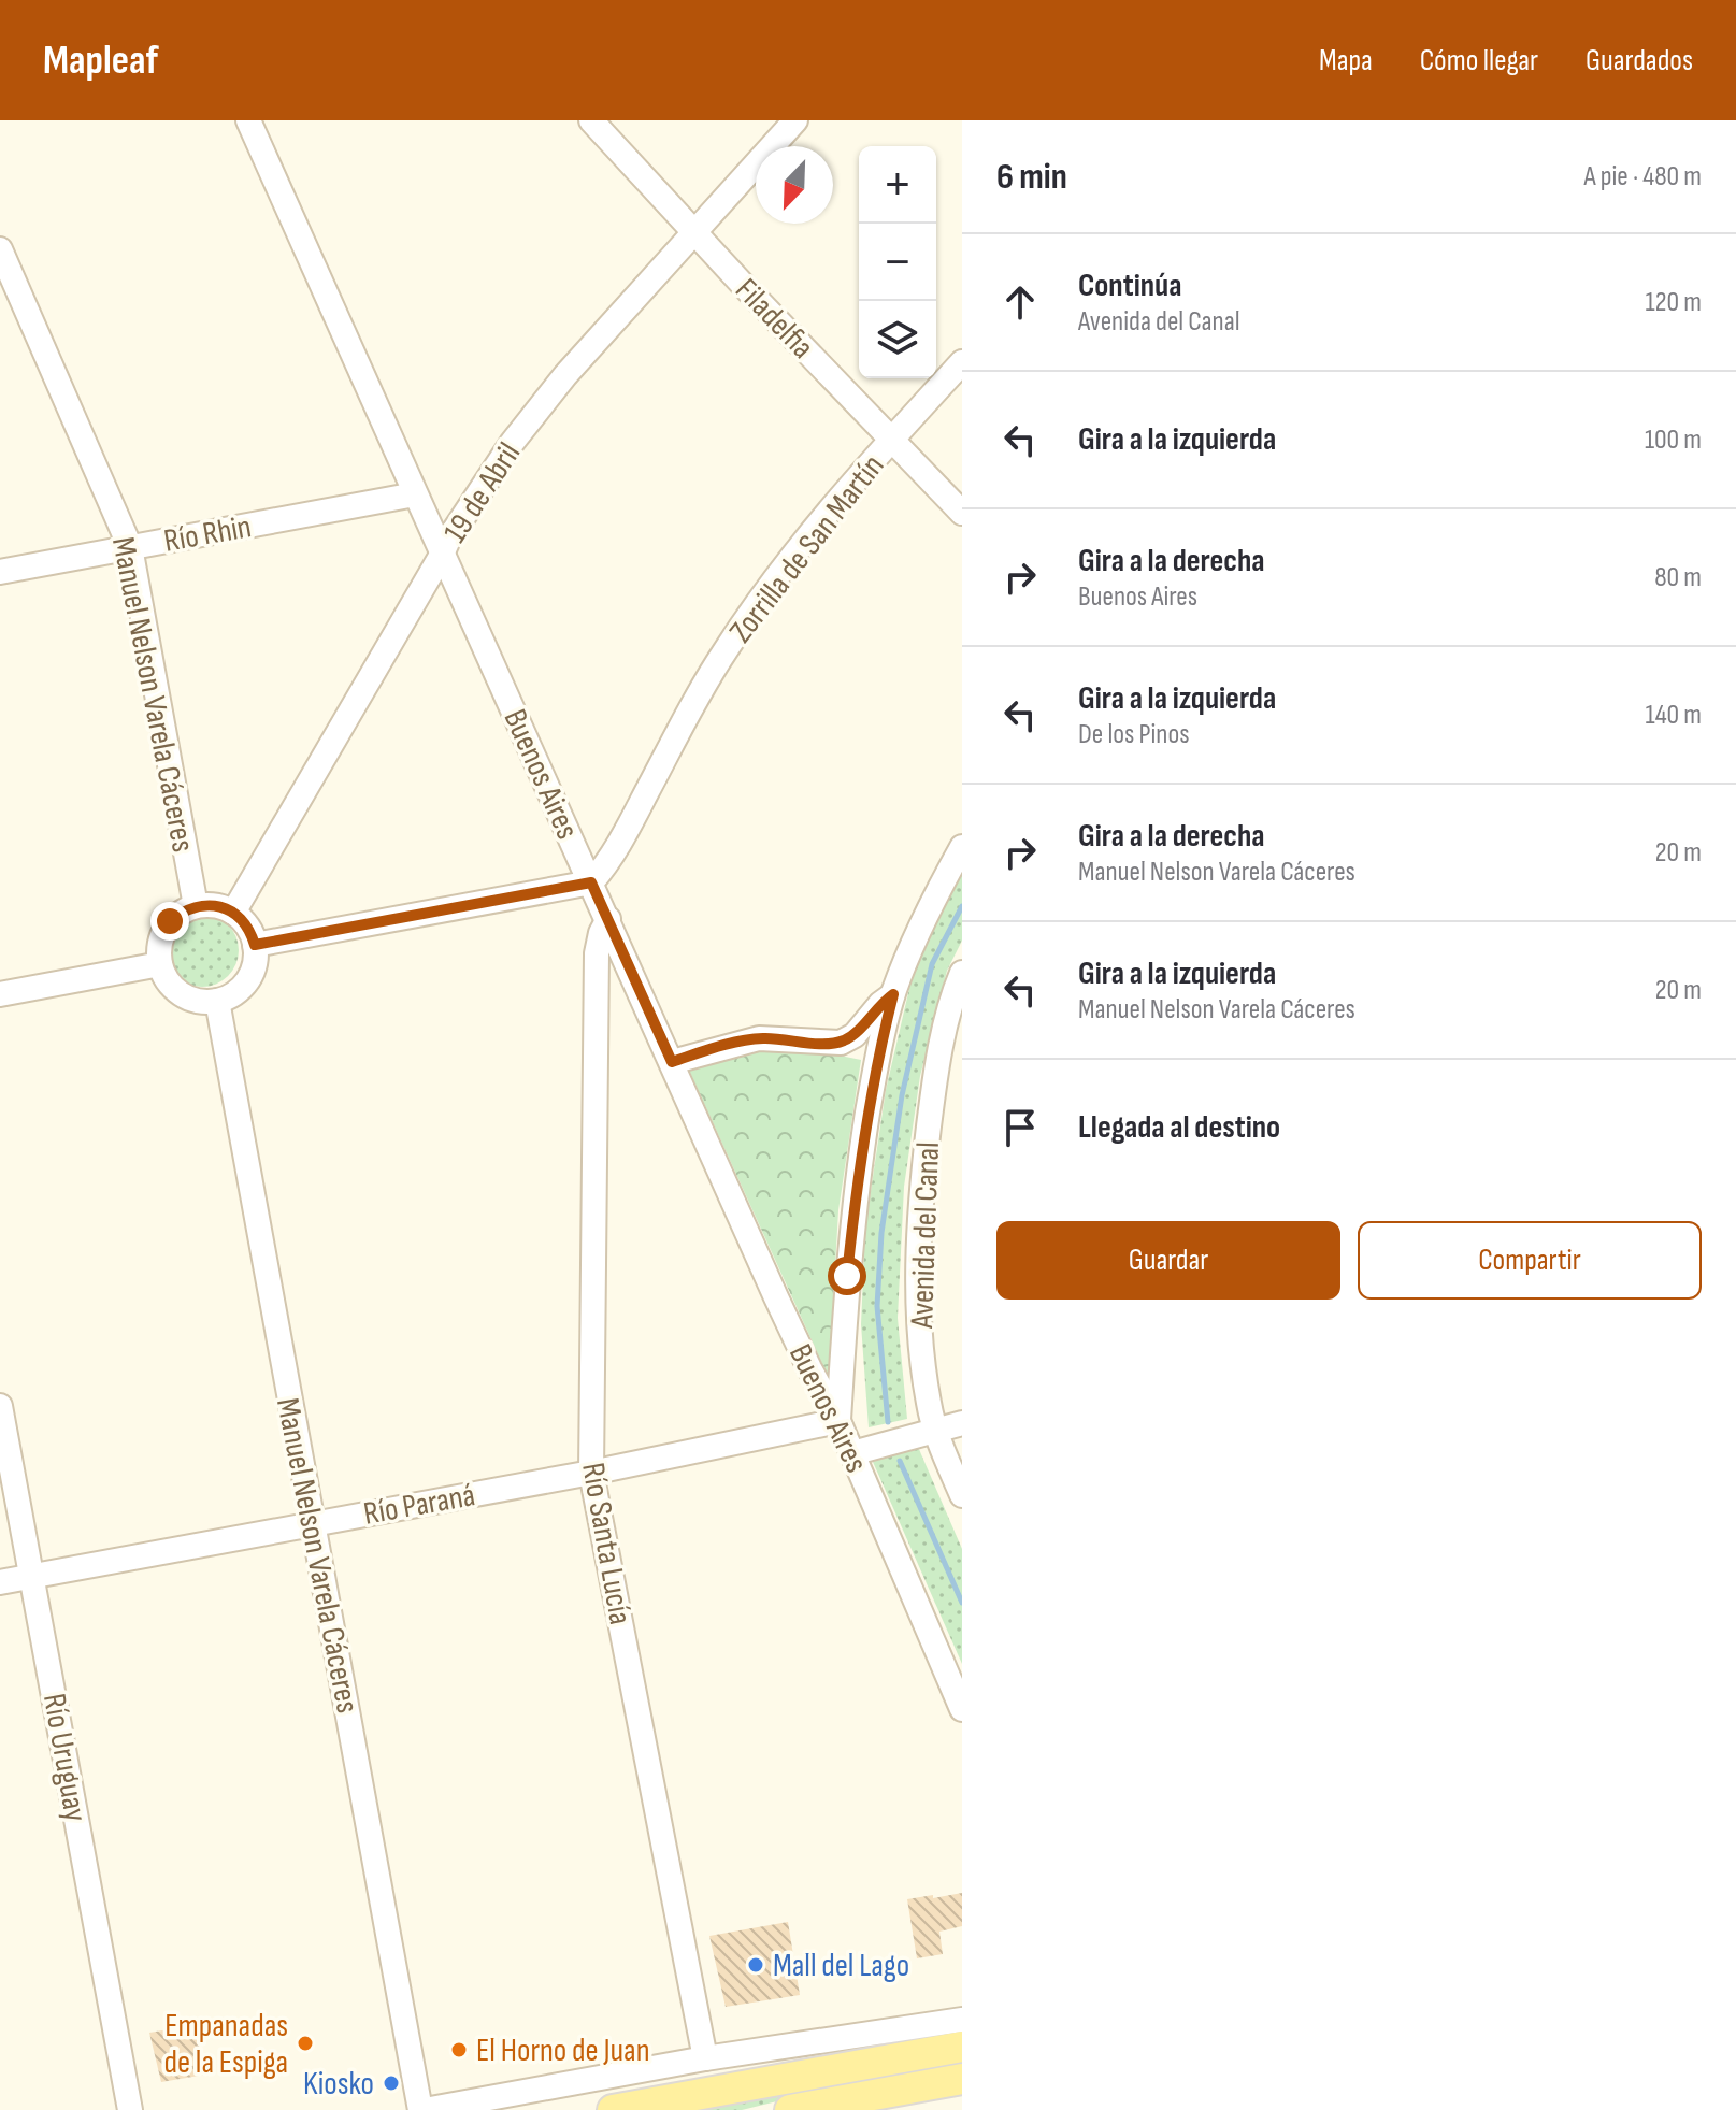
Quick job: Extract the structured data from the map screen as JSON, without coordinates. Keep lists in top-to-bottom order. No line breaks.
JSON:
{"streets":{"street":["Filadelfia","19 de Abril","Río Rhin","Zorrilla de San Martín","Manuel Nelson Varela Cáceres","Buenos Aires","Avenida del Canal","Río Paraná","Río Santa Lucía","Río Uruguay"]},"crossings":[["Filadelfia","19 de Abril"],["Filadelfia","Zorrilla de San Martín"],["19 de Abril","Manuel Nelson Varela Cáceres"],["19 de Abril","Buenos Aires"],["Río Rhin","Manuel Nelson Varela Cáceres"],["Río Rhin","Buenos Aires"],["Zorrilla de San Martín","Buenos Aires"],["Manuel Nelson Varela Cáceres","Río Paraná"],["Buenos Aires","Avenida del Canal"],["Buenos Aires","Río Paraná"],["Buenos Aires","Río Santa Lucía"],["Avenida del Canal","Río Paraná"],["Río Paraná","Río Santa Lucía"],["Río Paraná","Río Uruguay"]],"places":["Mall del Lago","Empanadas de la Espiga","El Horno de Juan","Kiosko"],"north":"bottom left","page":{"header":"Mapleaf","nav":["Mapa","Cómo llegar","Guardados"],"heading":["6 min","A pie · 480 m"],"map_buttons":["+","−"],"list":[["Continúa","Avenida del Canal","120 m"],["Gira a la izquierda","100 m"],["Gira a la derecha","Buenos Aires","80 m"],["Gira a la izquierda","De los Pinos","140 m"],["Gira a la derecha","Manuel Nelson Varela Cáceres","20 m"],["Gira a la izquierda","Manuel Nelson Varela Cáceres","20 m"],"Llegada al destino"],"buttons":["Guardar","Compartir"]}}
